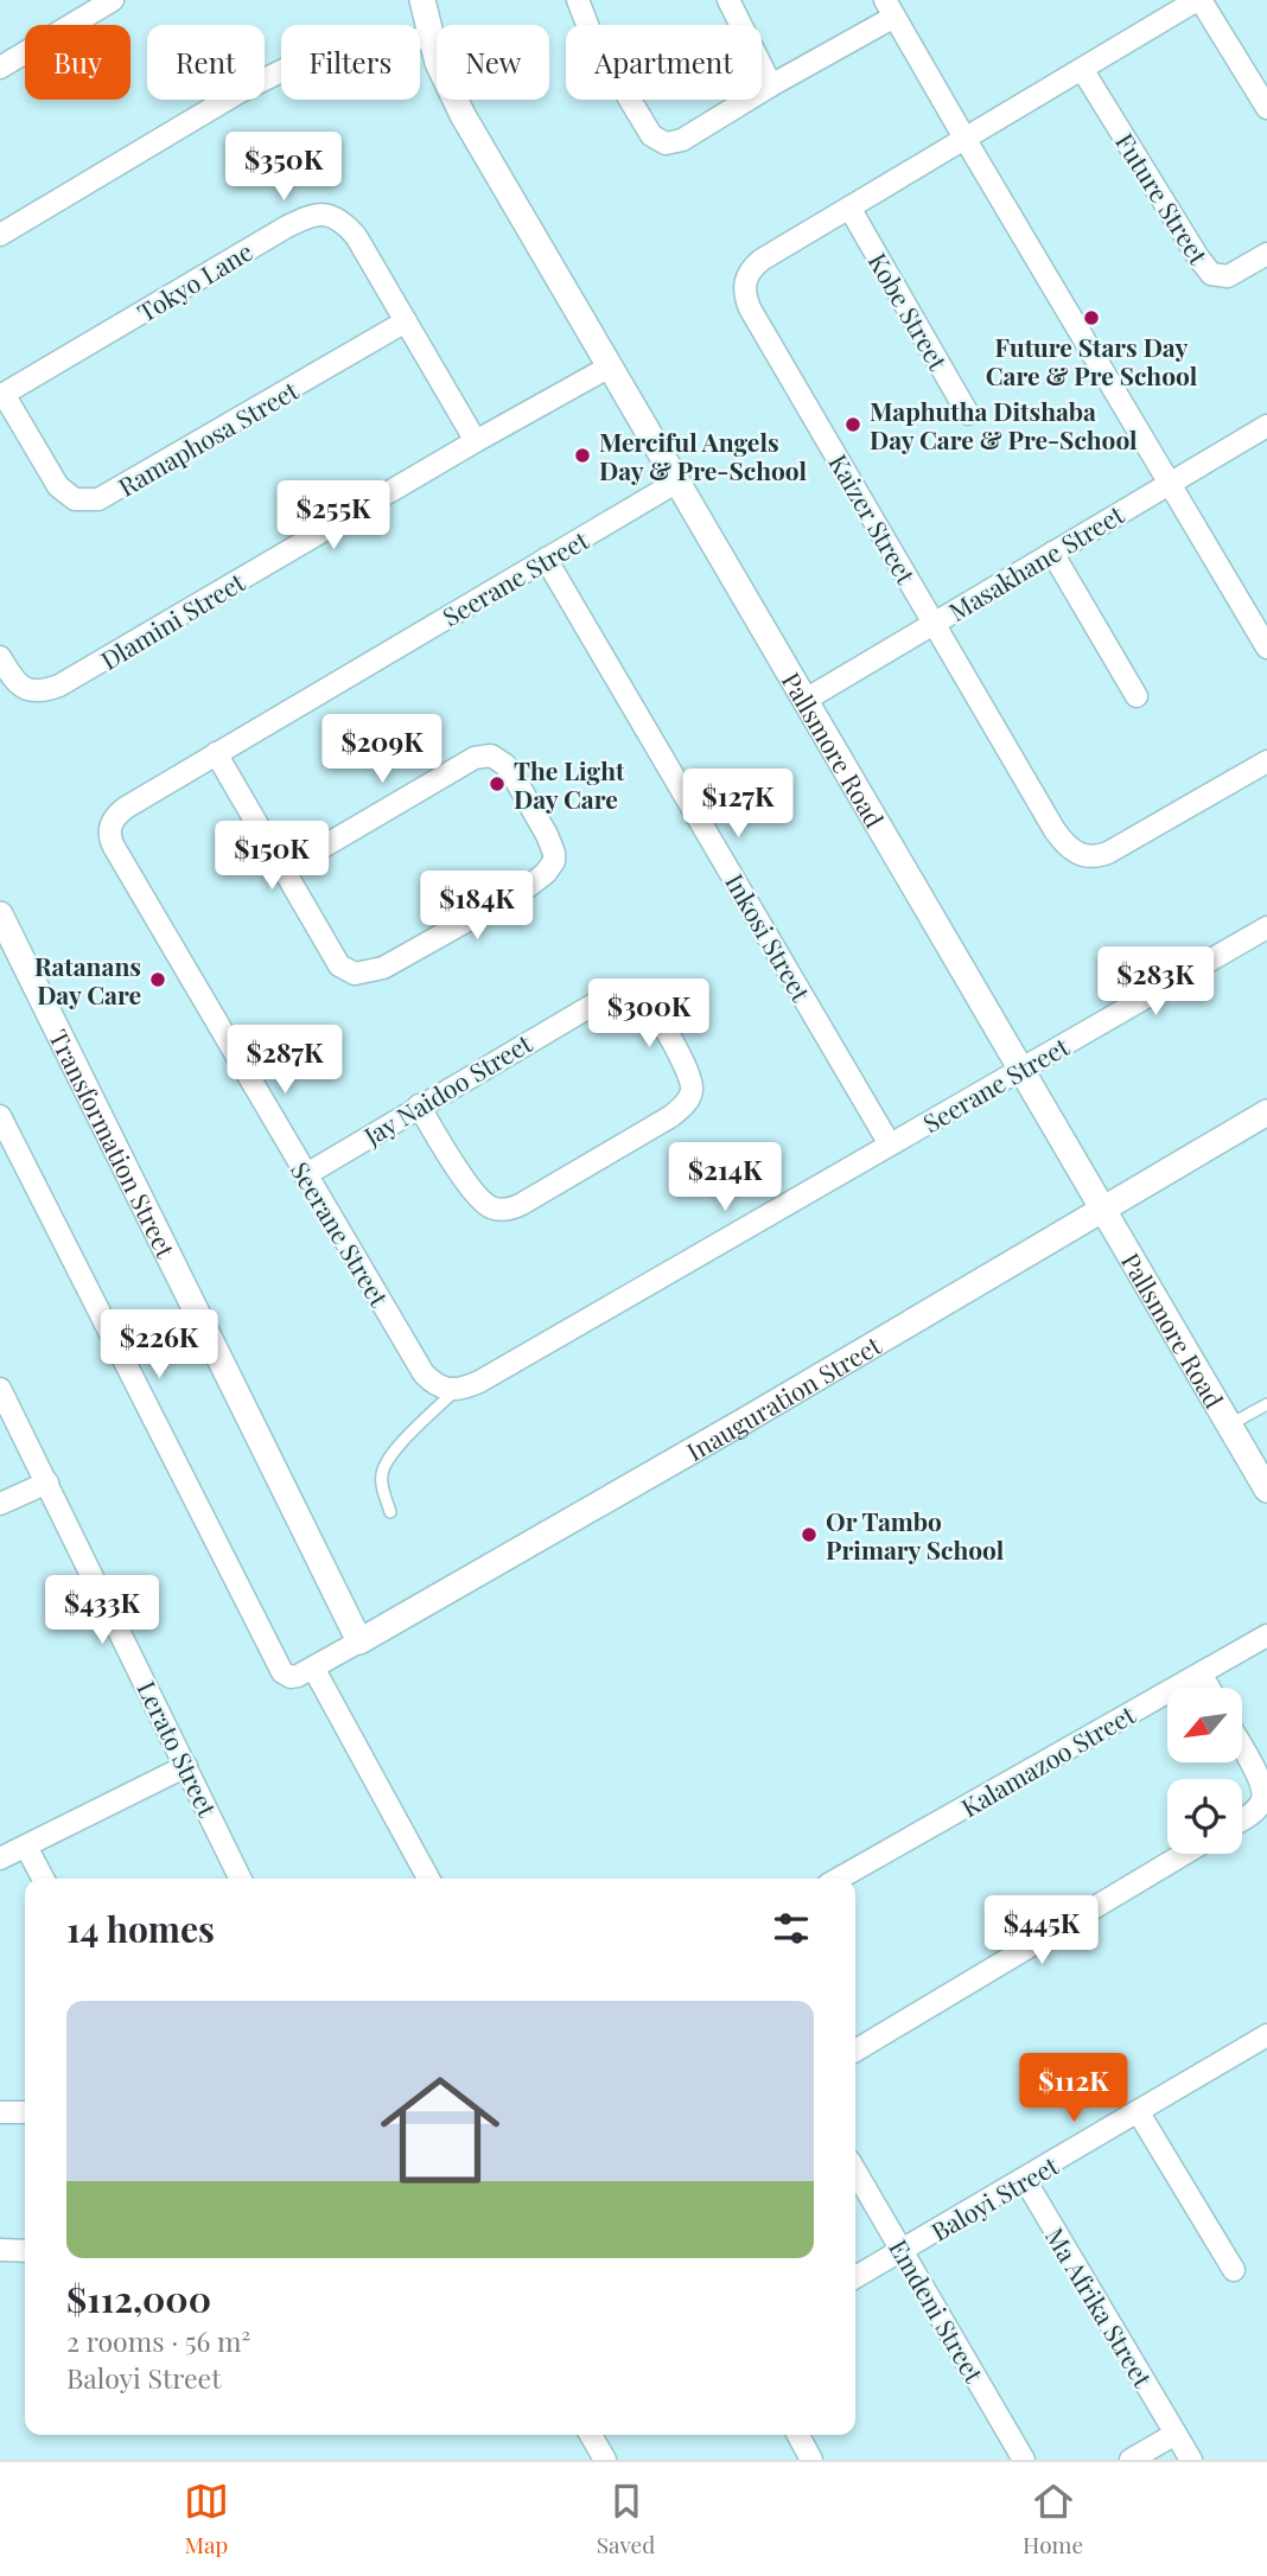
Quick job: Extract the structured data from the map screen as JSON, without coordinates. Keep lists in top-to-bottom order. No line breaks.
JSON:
{"streets":{"street":["Future Street","Tokyo Lane","Kobe Street","Ramaphosa Street","Kaizer Street","Masakhane Street","Seerane Street","Dlamini Street","Pallsmore Road","Inkosi Street","Jay Naidoo Street","Transformation Street","Inauguration Street","Lerato Street","Kalamazoo Street","Baloyi Street","Ma Afrika Street","Emdeni Street"]},"crossings":[["Future Street","Kaizer Street"],["Tokyo Lane","Ramaphosa Street"],["Tokyo Lane","Dlamini Street"],["Kobe Street","Kaizer Street"],["Kaizer Street","Masakhane Street"],["Masakhane Street","Pallsmore Road"],["Seerane Street","Pallsmore Road"],["Seerane Street","Inkosi Street"],["Seerane Street","Jay Naidoo Street"],["Dlamini Street","Pallsmore Road"],["Pallsmore Road","Inauguration Street"],["Transformation Street","Inauguration Street"],["Baloyi Street","Ma Afrika Street"],["Baloyi Street","Emdeni Street"]],"places":["Future Stars Day Care & Pre School","Maphutha Ditshaba Day Care & Pre-School","Merciful Angels Day & Pre-School","The Light Day Care","Ratanans Day Care","Or Tambo Primary School"],"north":"bottom left","page":{"chip":["Buy","Rent","Filters","New","Apartment"],"price":["$350K","$255K","$209K","$127K","$150K","$184K","$283K","$300K","$287K","$214K","$226K","$433K","$445K","$112K"],"heading":"14 homes","list":[{"name":"$112,000","note":"2 rooms · 56 m² · Baloyi Street"}],"tabs":["Map","Saved","Home"]}}
